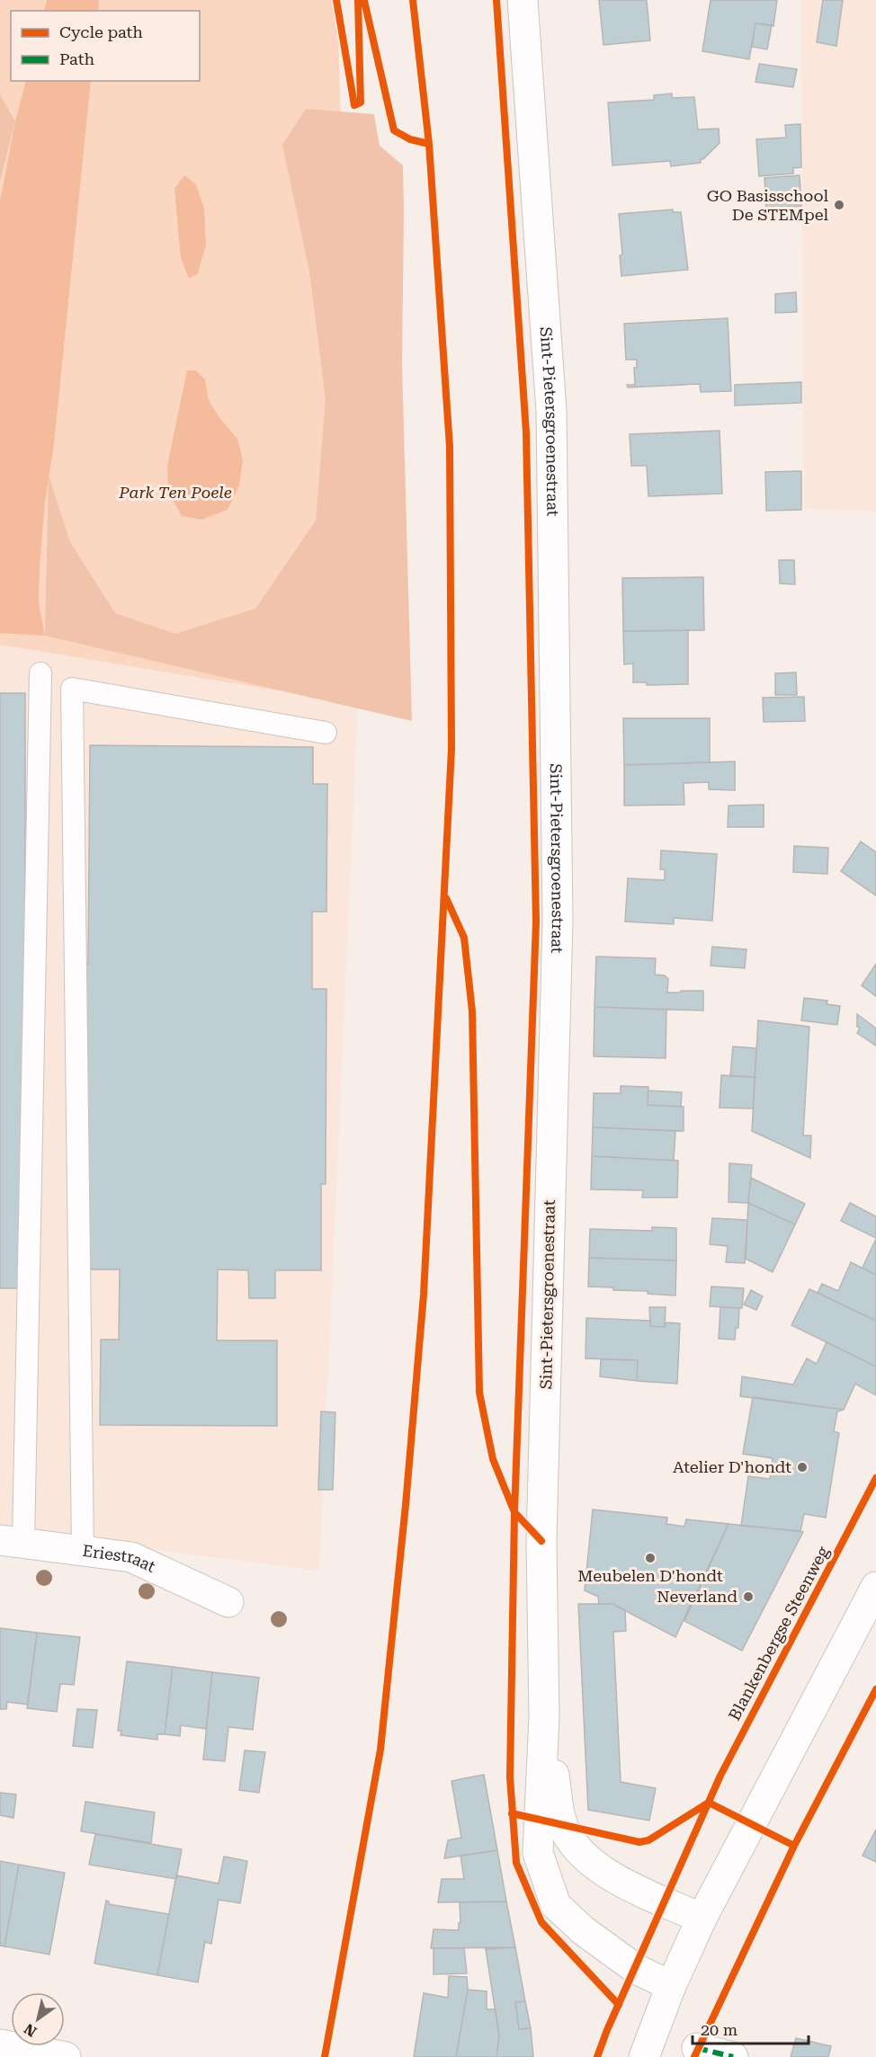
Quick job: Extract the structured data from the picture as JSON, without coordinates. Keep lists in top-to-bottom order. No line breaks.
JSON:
{"streets":{"street":["Sint-Pietersgroenestraat","Eriestraat"],"cycle path":["Blankenbergse Steenweg"]},"parks":["Park Ten Poele"],"places":["GO Basisschool De STEMpel","Atelier D'hondt","Meubelen D'hondt","Neverland"],"legend":["Cycle path","Path"],"scale_bar":"20 m","north":"bottom left"}
